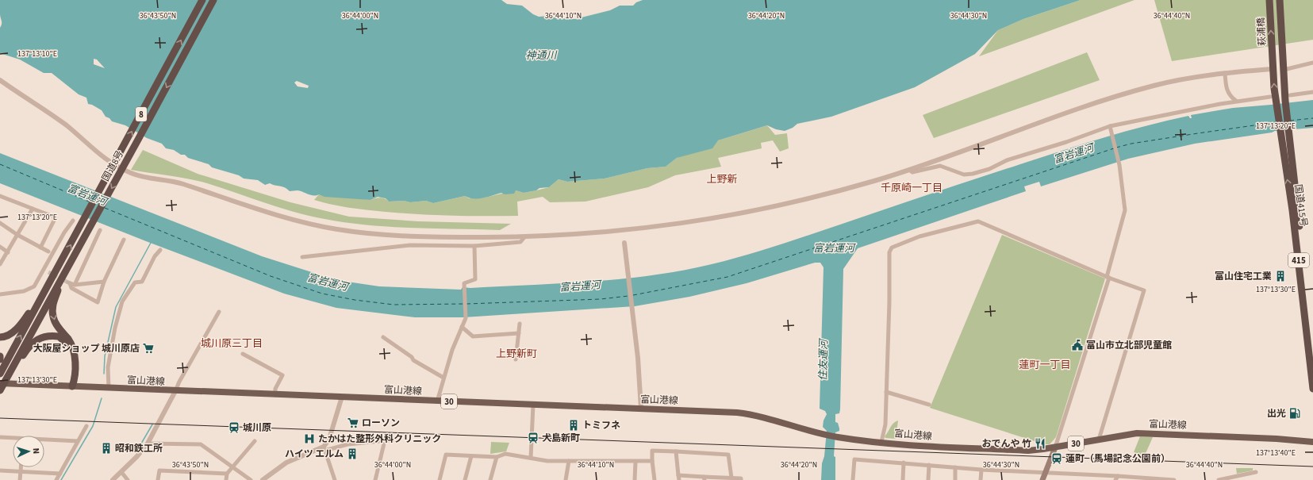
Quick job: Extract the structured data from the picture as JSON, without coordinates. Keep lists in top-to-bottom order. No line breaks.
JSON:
{"streets":{"highway":["萩浦橋","8","国道8号","国道415号","415"],"main road":["富山港線","30"]},"crossings":[["萩浦橋","国道415号"]],"districts":["上野新","千原崎一丁目","城川原三丁目","上野新町","蓮町一丁目"],"water":["神通川","富岩運河","住友運河"],"places":{"building":["富山住宅工業","トミフネ","昭和鉄工所","ハイツ エルム"],"public building":["富山市立北部児童館"],"supermarket":["大阪屋ショップ 城川原店","ローソン"],"fuel station":["出光"],"station":["城川原","犬島新町","蓮町（馬場記念公園前）"],"hospital":["たかはた整形外科クリニック"],"restaurant":["おでんや 竹"]},"north":"right","coordinates":["36°43'50\"N","36°44'00\"N","36°44'10\"N","36°44'20\"N","36°44'30\"N","36°44'40\"N","137°13'10\"E","137°13'20\"E","137°13'30\"E","137°13'40\"E"]}
